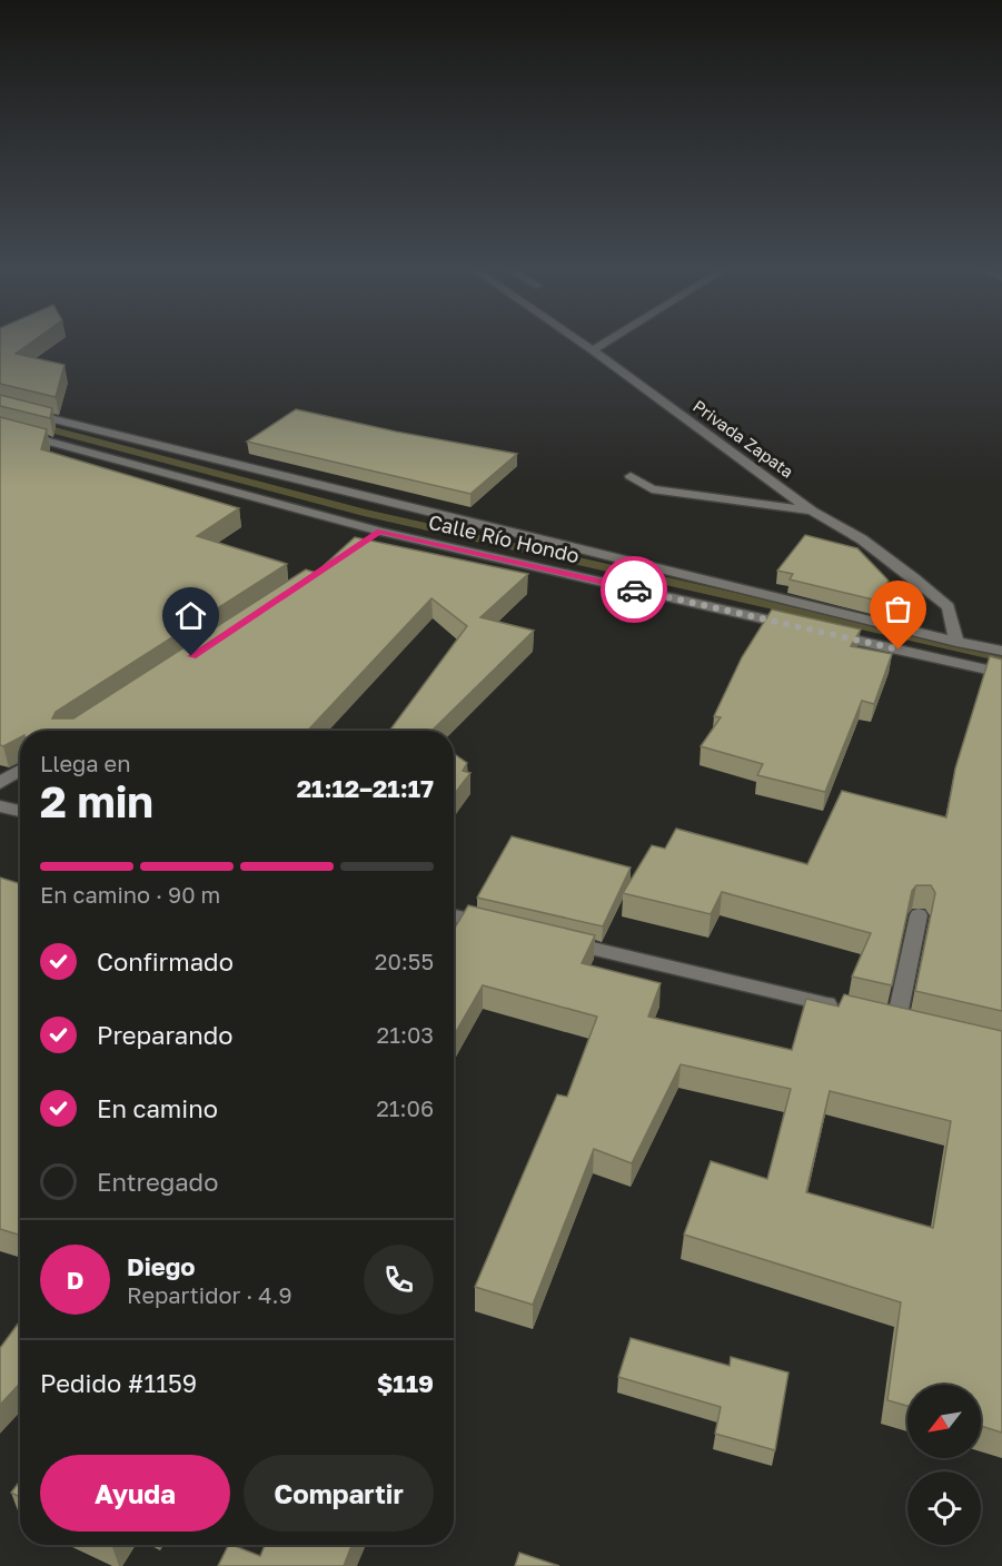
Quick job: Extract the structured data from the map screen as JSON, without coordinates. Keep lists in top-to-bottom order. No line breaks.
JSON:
{"streets":{"street":["Privada Zapata","Calle Río Hondo"]},"crossings":[["Privada Zapata","Calle Río Hondo"]],"north":"bottom left","page":{"heading":["2 min","Llega en","21:12–21:17"],"panel":["Diego","Repartidor · 4.9","Pedido #1159","$119"],"bar":"En camino · 90 m","list":[["Confirmado","20:55"],["Preparando","21:03"],["En camino","21:06"],"Entregado"],"round":"D","buttons":["Ayuda","Compartir"]}}
